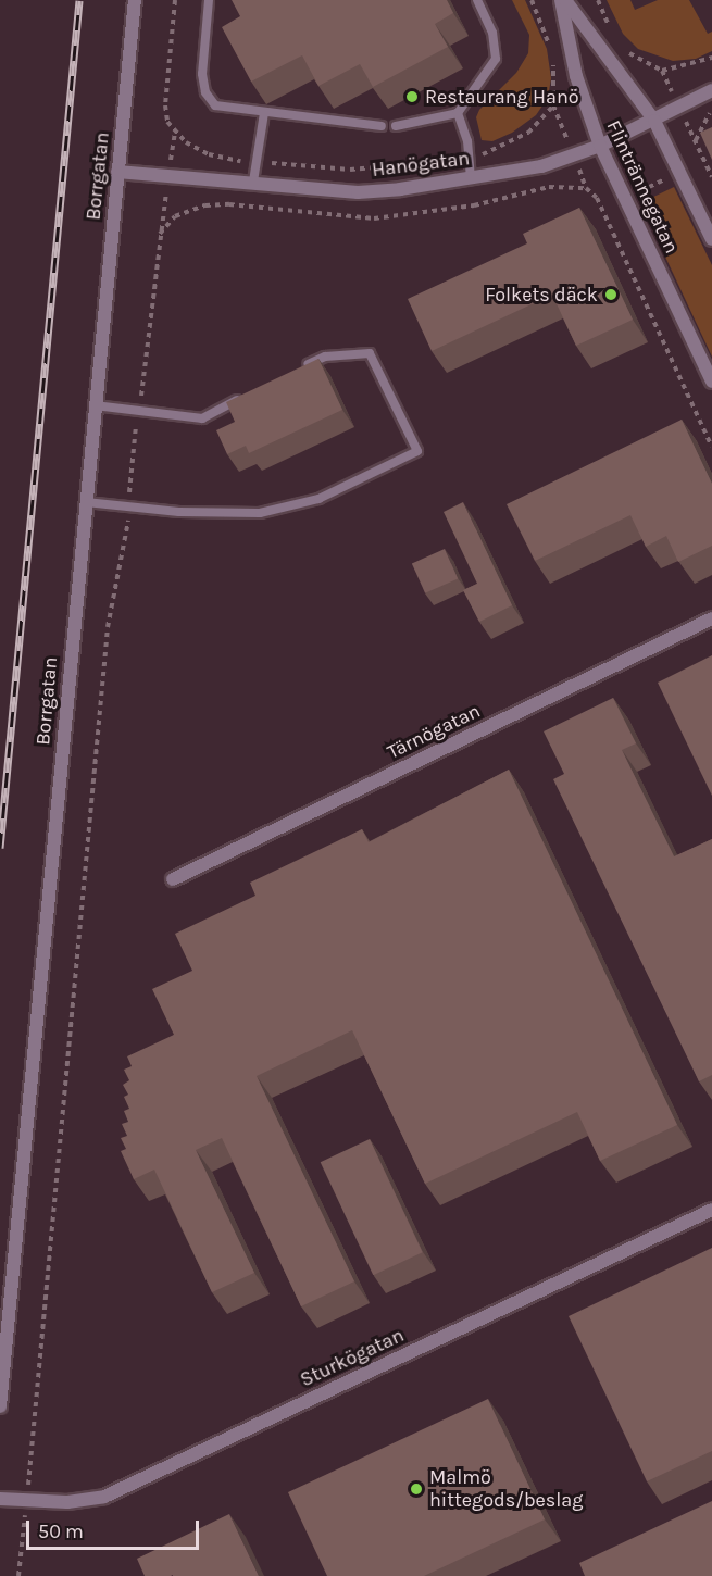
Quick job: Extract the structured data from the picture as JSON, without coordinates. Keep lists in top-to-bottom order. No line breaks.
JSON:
{"streets":{"street":["Hanögatan","Borrgatan","Flintrännegatan","Tärnögatan","Sturkögatan"]},"crossings":[["Hanögatan","Borrgatan"],["Hanögatan","Flintrännegatan"]],"places":["Restaurang Hanö","Folkets däck","Malmö hittegods/beslag"],"scale_bar":"50 m"}
